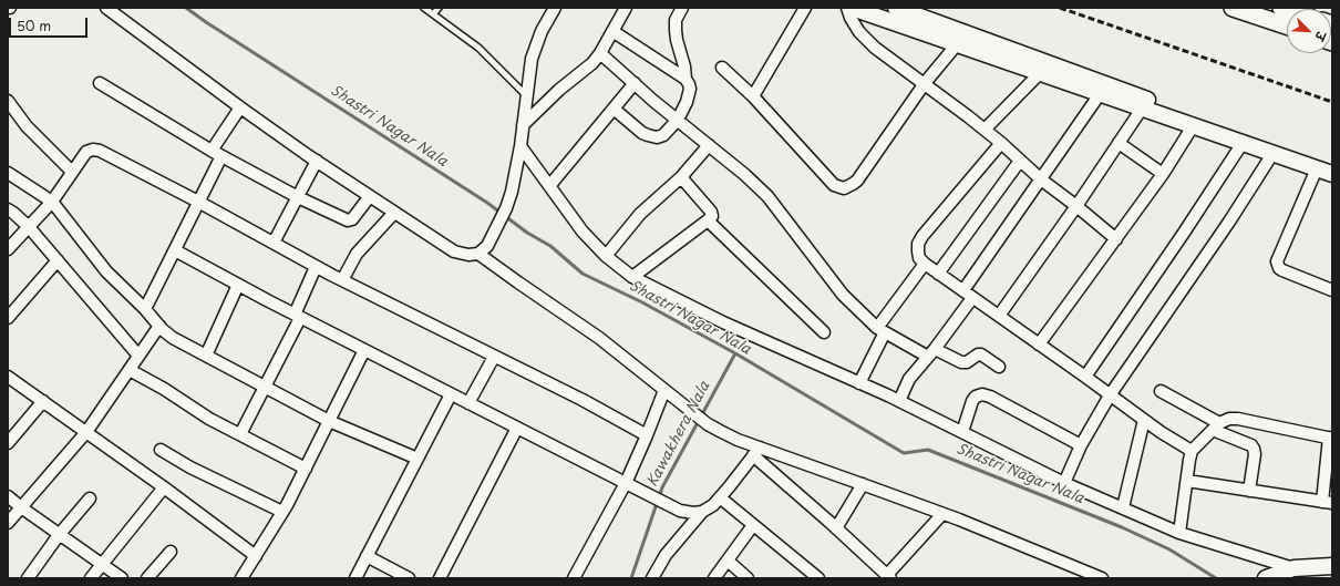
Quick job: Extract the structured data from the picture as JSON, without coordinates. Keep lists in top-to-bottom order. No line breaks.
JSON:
{"water":["Shastri Nagar Nala","Kawakhera Nala"],"scale_bar":"50 m","north":"bottom right"}
